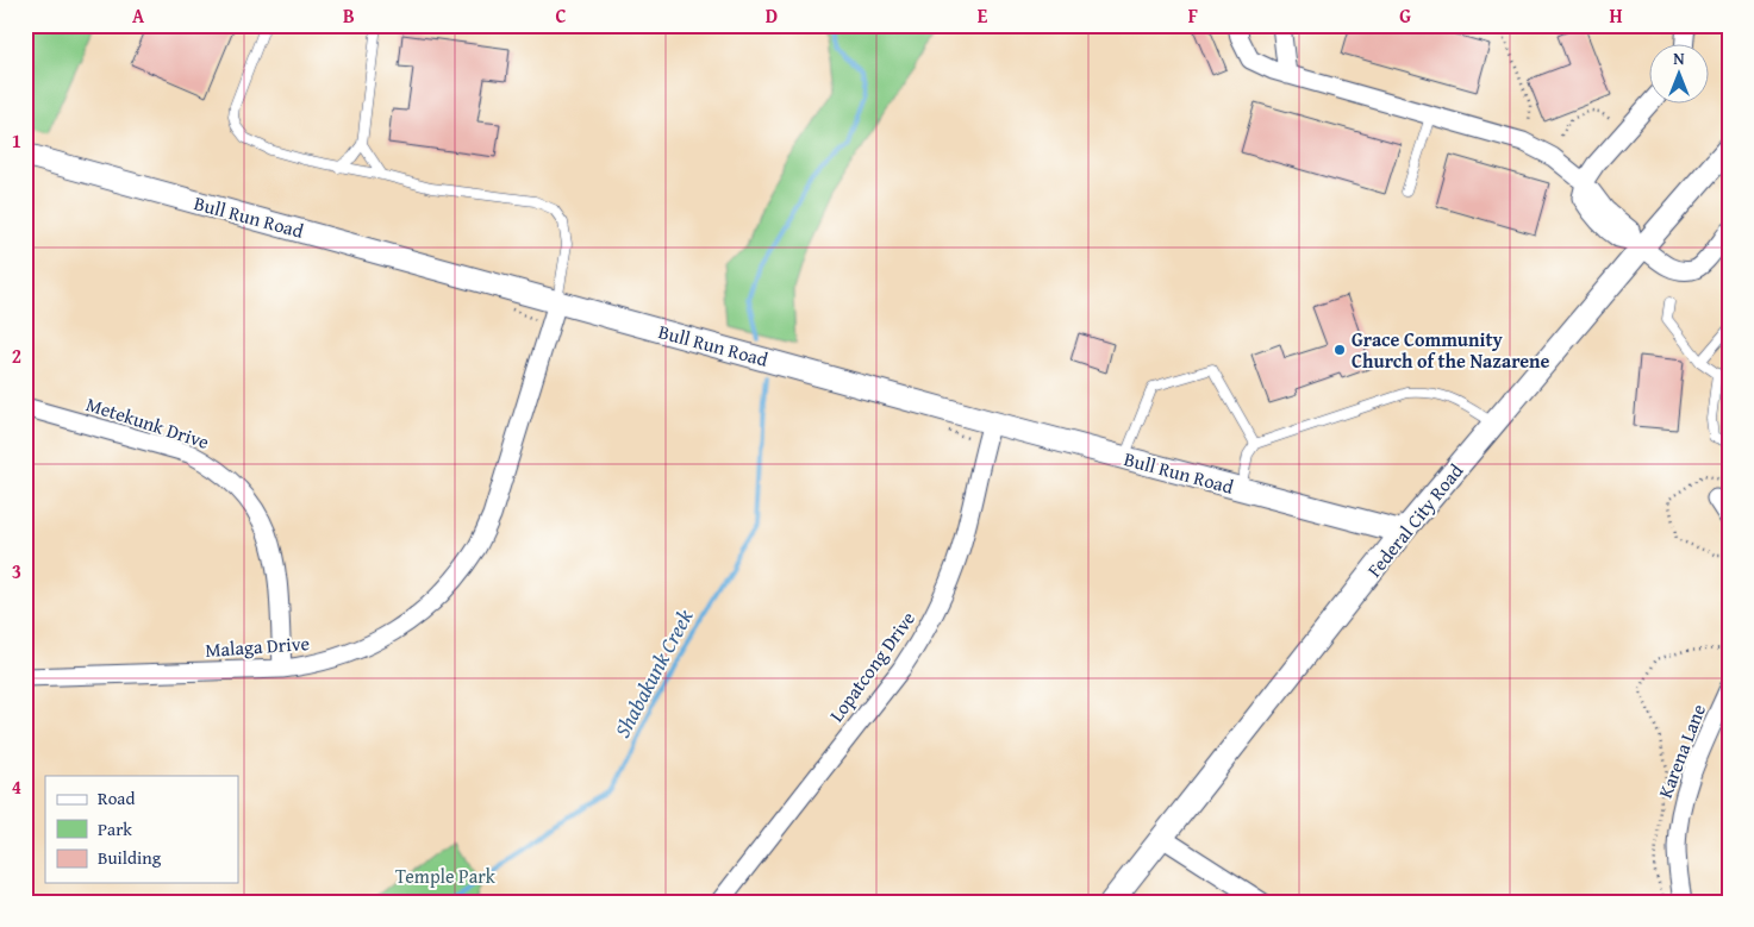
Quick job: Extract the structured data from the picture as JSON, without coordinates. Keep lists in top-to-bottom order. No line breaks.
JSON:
{"streets":{"street":["Bull Run Road","Metekunk Drive","Federal City Road","Malaga Drive","Lopatcong Drive","Karena Lane"]},"crossings":[["Bull Run Road","Federal City Road"],["Bull Run Road","Malaga Drive"],["Bull Run Road","Lopatcong Drive"],["Metekunk Drive","Malaga Drive"]],"water":["Shabakunk Creek"],"parks":["Temple Park"],"places":["Grace Community Church of the Nazarene"],"legend":["Road","Park","Building"],"north":"top","grid":{"columns":["A","B","C","D","E","F","G","H"],"rows":["1","2","3","4"]}}
